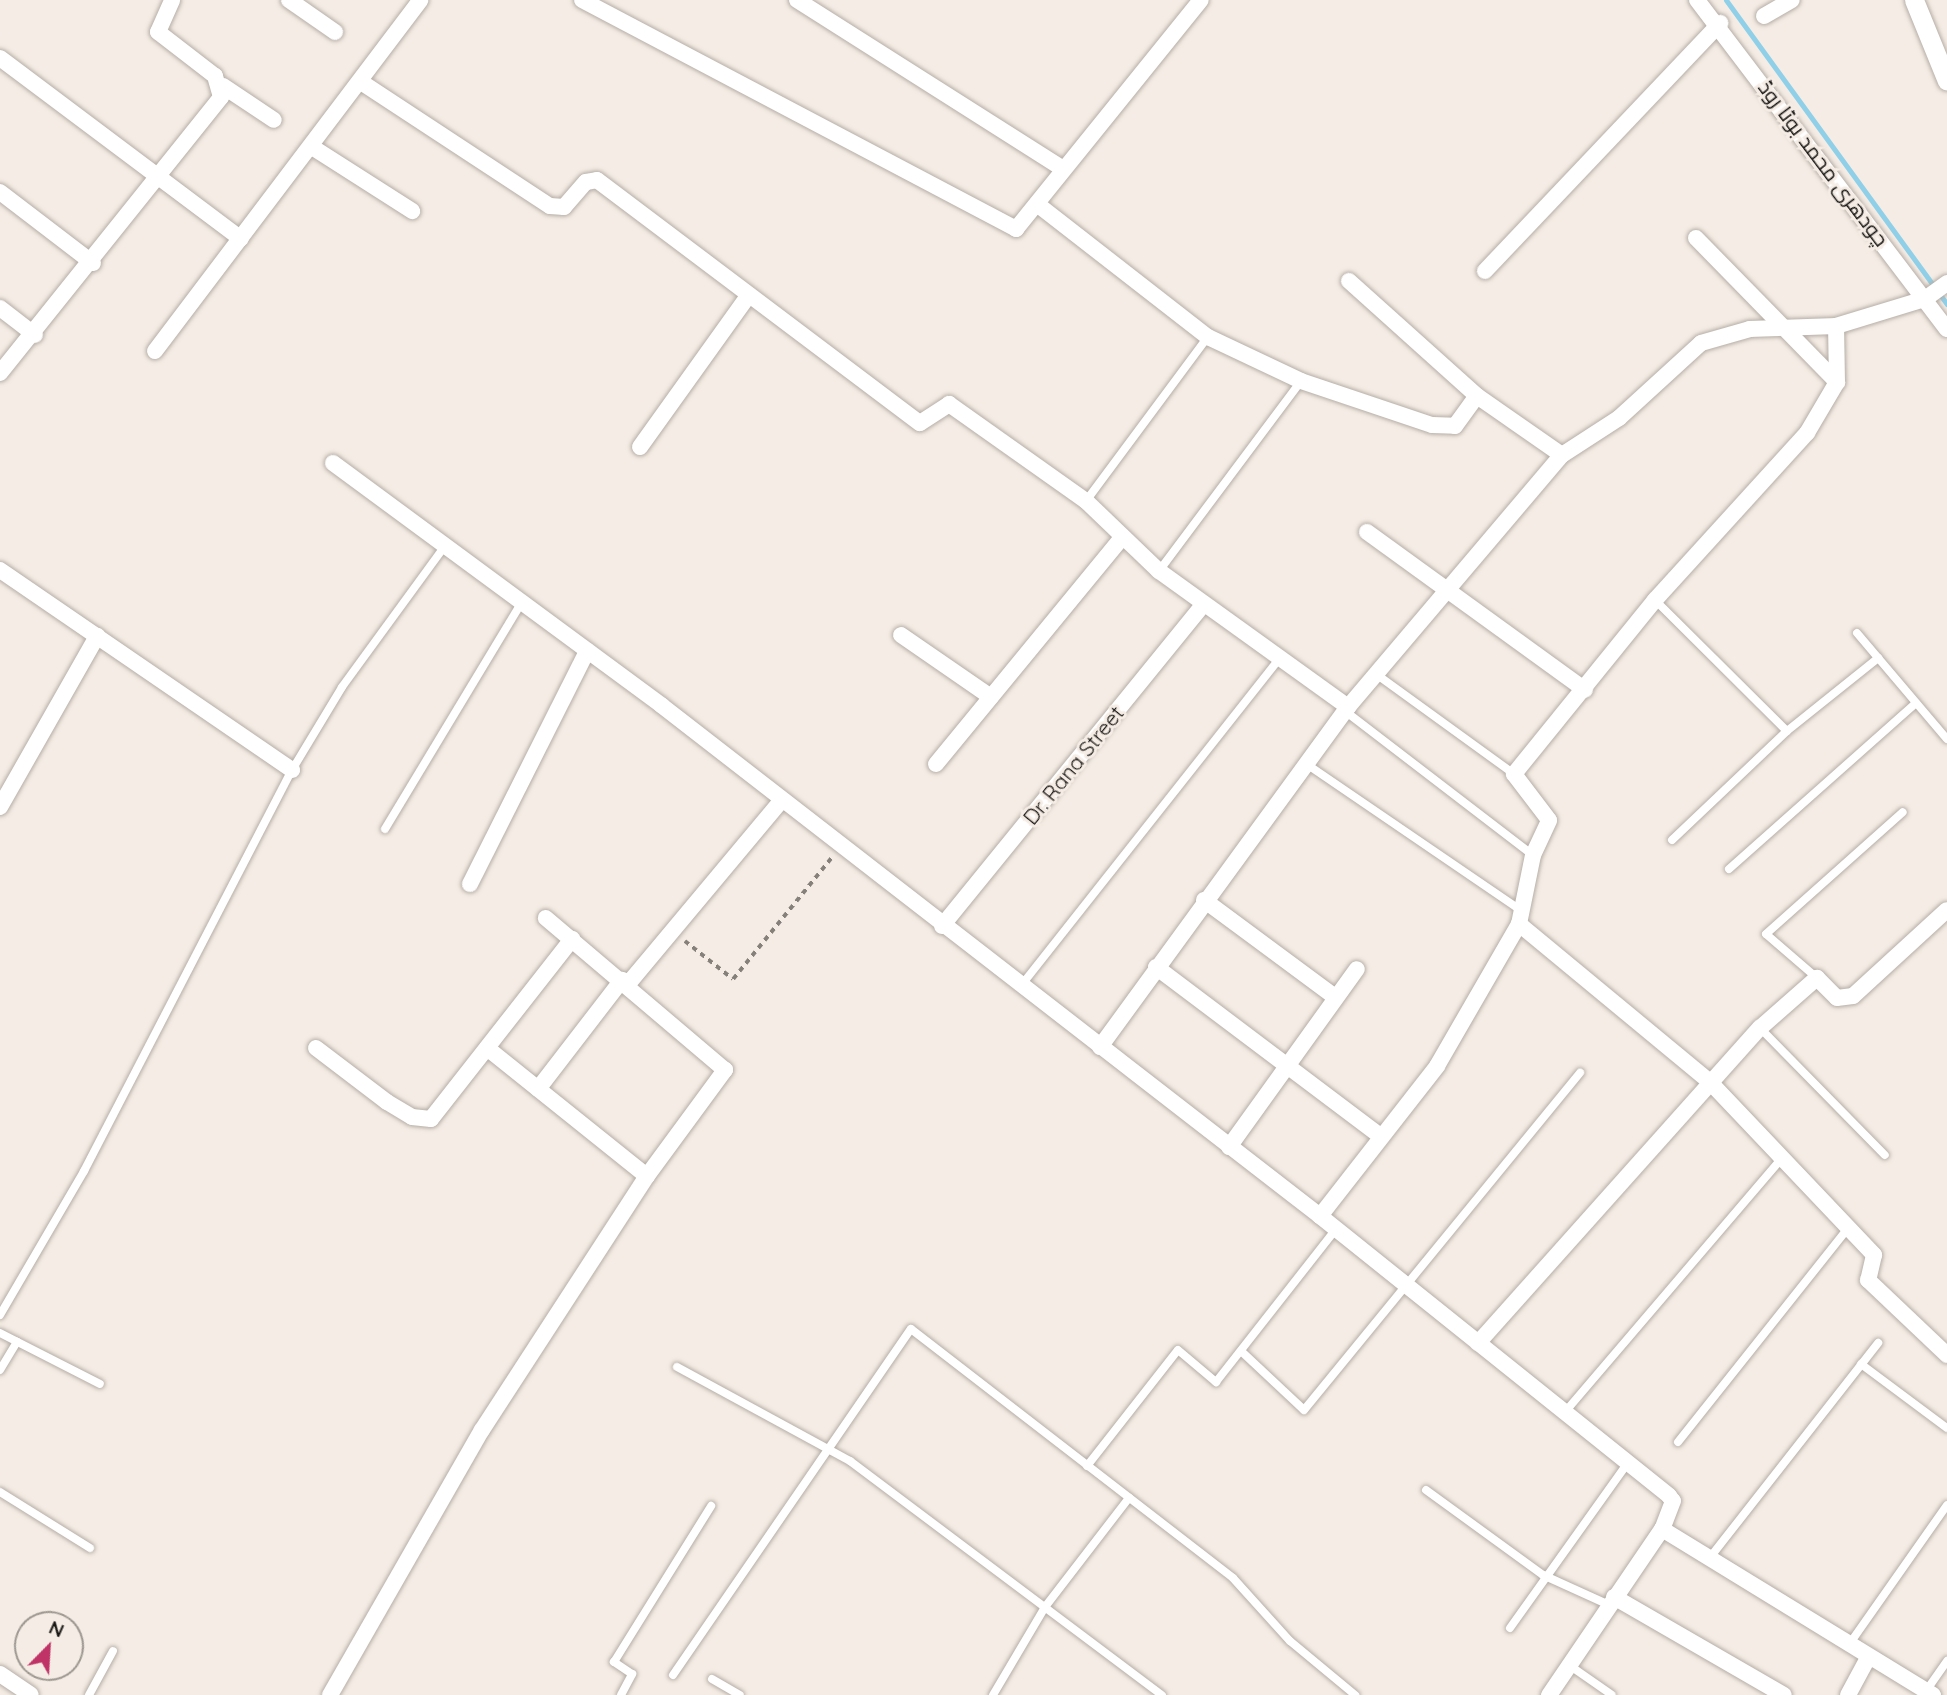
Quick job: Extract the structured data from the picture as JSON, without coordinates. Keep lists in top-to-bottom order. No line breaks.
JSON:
{"streets":{"street":["چودھری محمد بوٹا روڈ","Dr. Rana Street"]},"north":"top right"}
